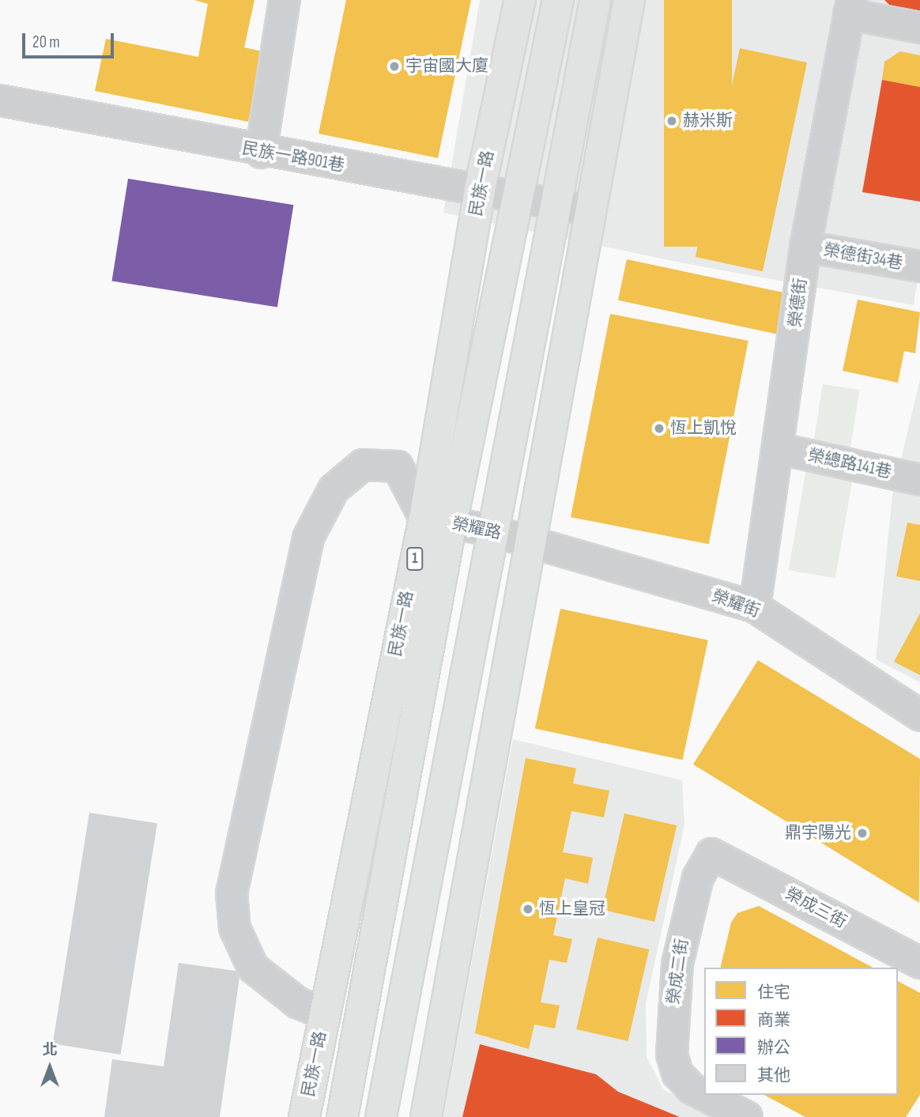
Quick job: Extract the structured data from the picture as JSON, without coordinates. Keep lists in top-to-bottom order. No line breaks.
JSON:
{"streets":{"main road":["民族一路","1"],"street":["民族一路901巷","榮德街34巷","榮德街","榮總路141巷","榮耀路","榮耀街","榮成三街","榮成二街"]},"crossings":[["民族一路901巷","民族一路"],["民族一路","榮耀路"],["榮德街34巷","榮德街"],["榮德街","榮總路141巷"],["榮德街","榮耀街"],["榮耀路","榮耀街"],["榮成三街","榮成二街"]],"places":["宇宙國大廈","赫米斯","恆上凱悅","鼎宇陽光","恆上皇冠"],"legend":["住宅","商業","辦公","其他"],"scale_bar":"20 m","north":"top"}
